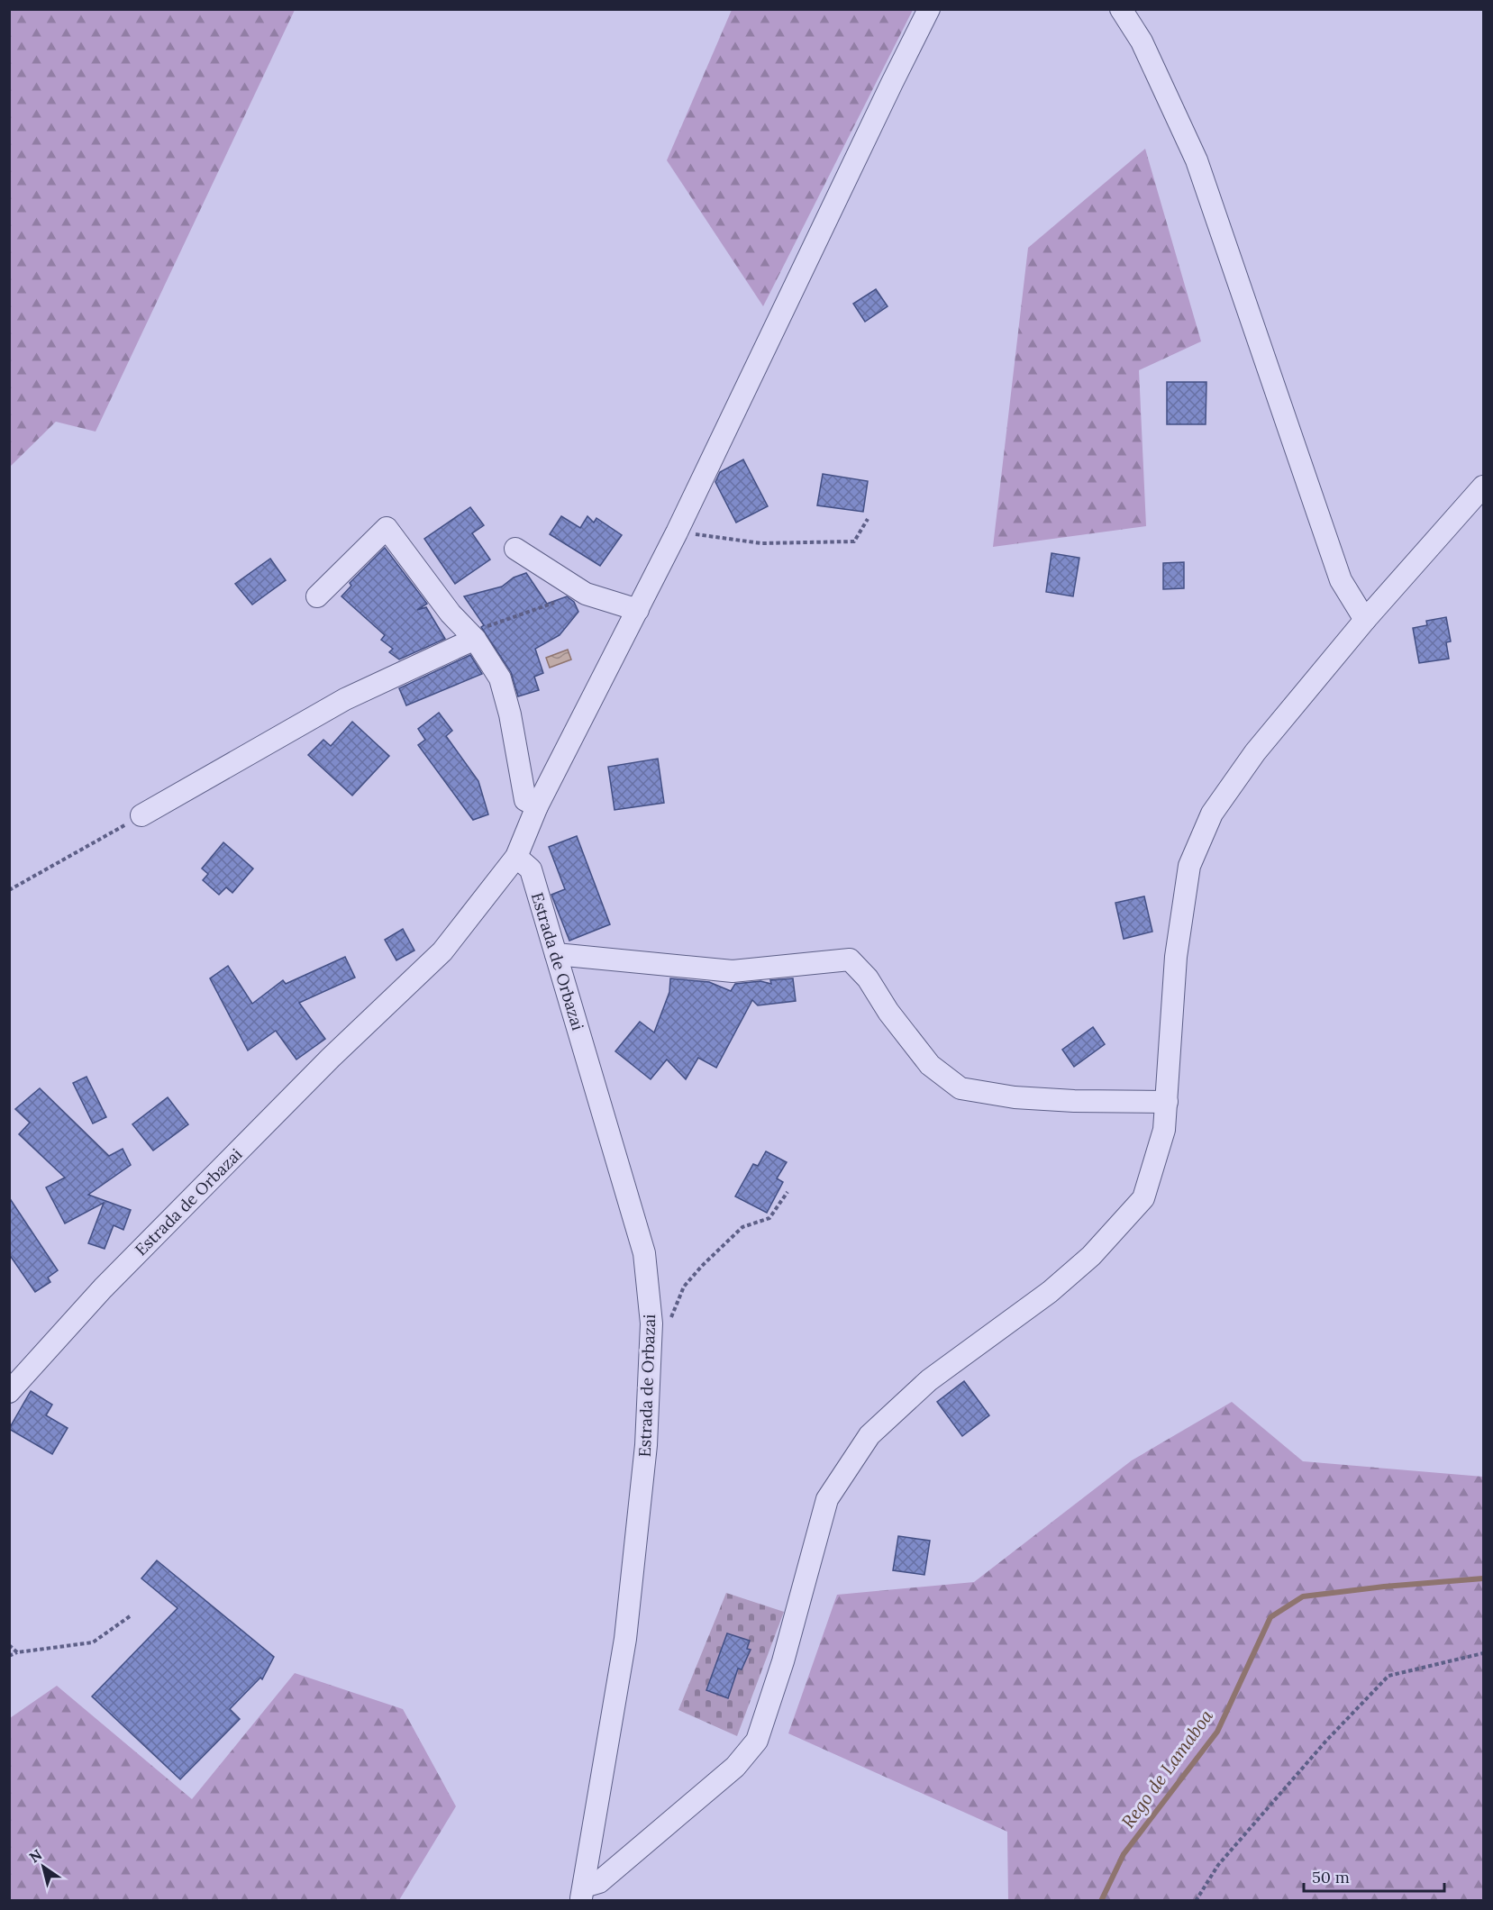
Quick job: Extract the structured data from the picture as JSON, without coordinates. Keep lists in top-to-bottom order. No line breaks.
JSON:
{"streets":{"street":["Estrada de Orbazai"]},"water":["Rego de Lamaboa"],"scale_bar":"50 m","north":"top left"}
